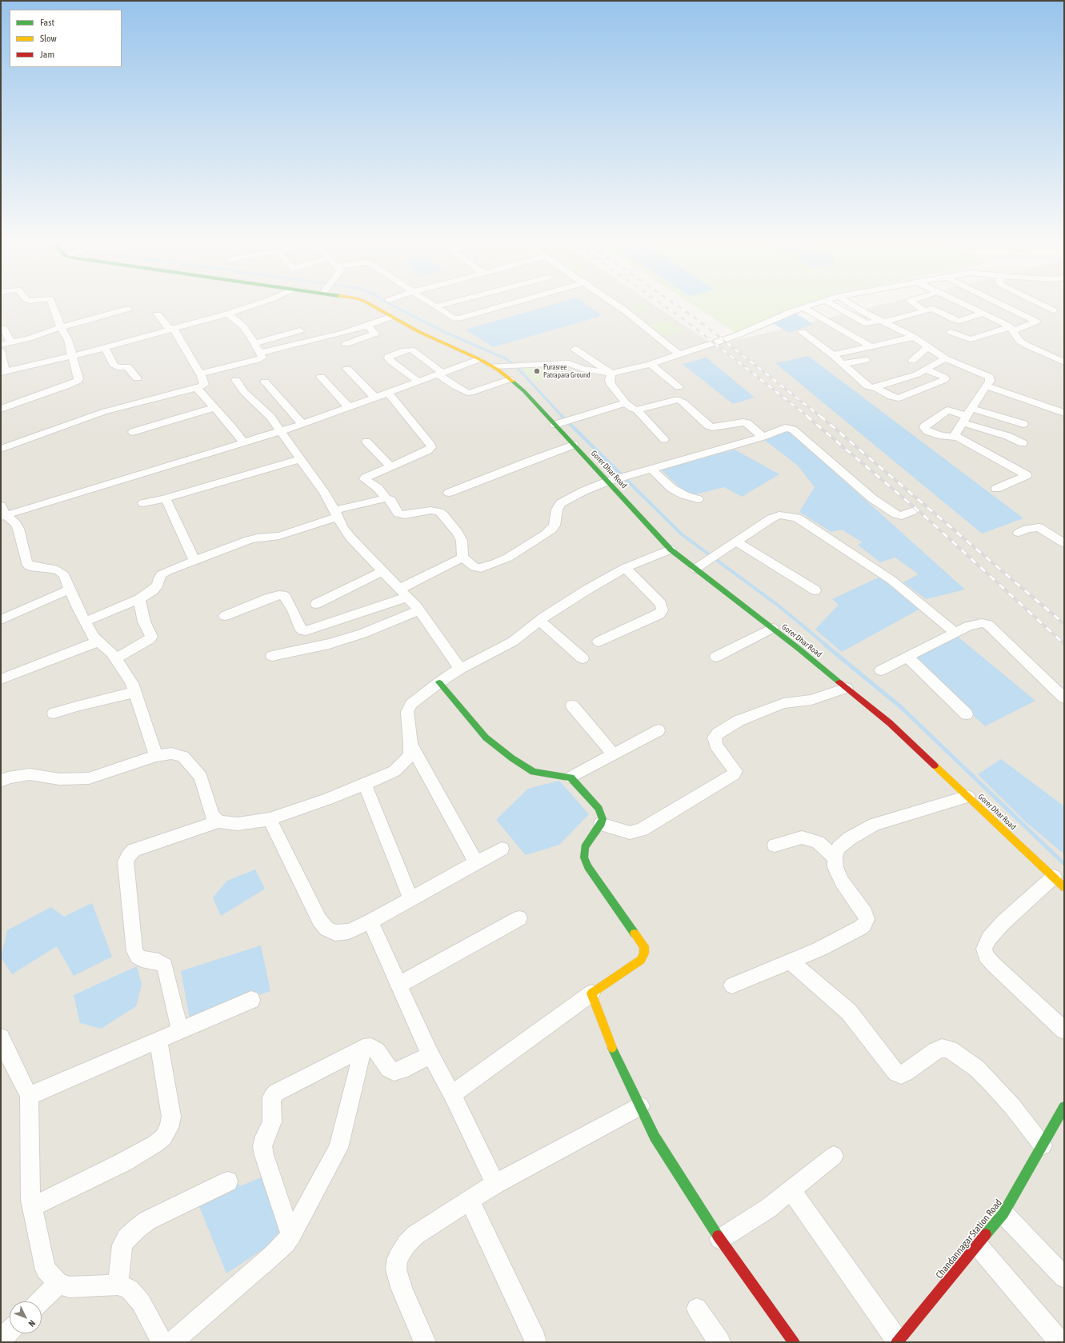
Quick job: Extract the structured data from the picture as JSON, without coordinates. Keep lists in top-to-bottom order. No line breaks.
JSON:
{"streets":{"street":["Gorer Dhar Road","Chandannagar Station Road"]},"places":["Purasree Patrapara Ground"],"legend":["Fast","Slow","Jam"],"north":"bottom right"}
